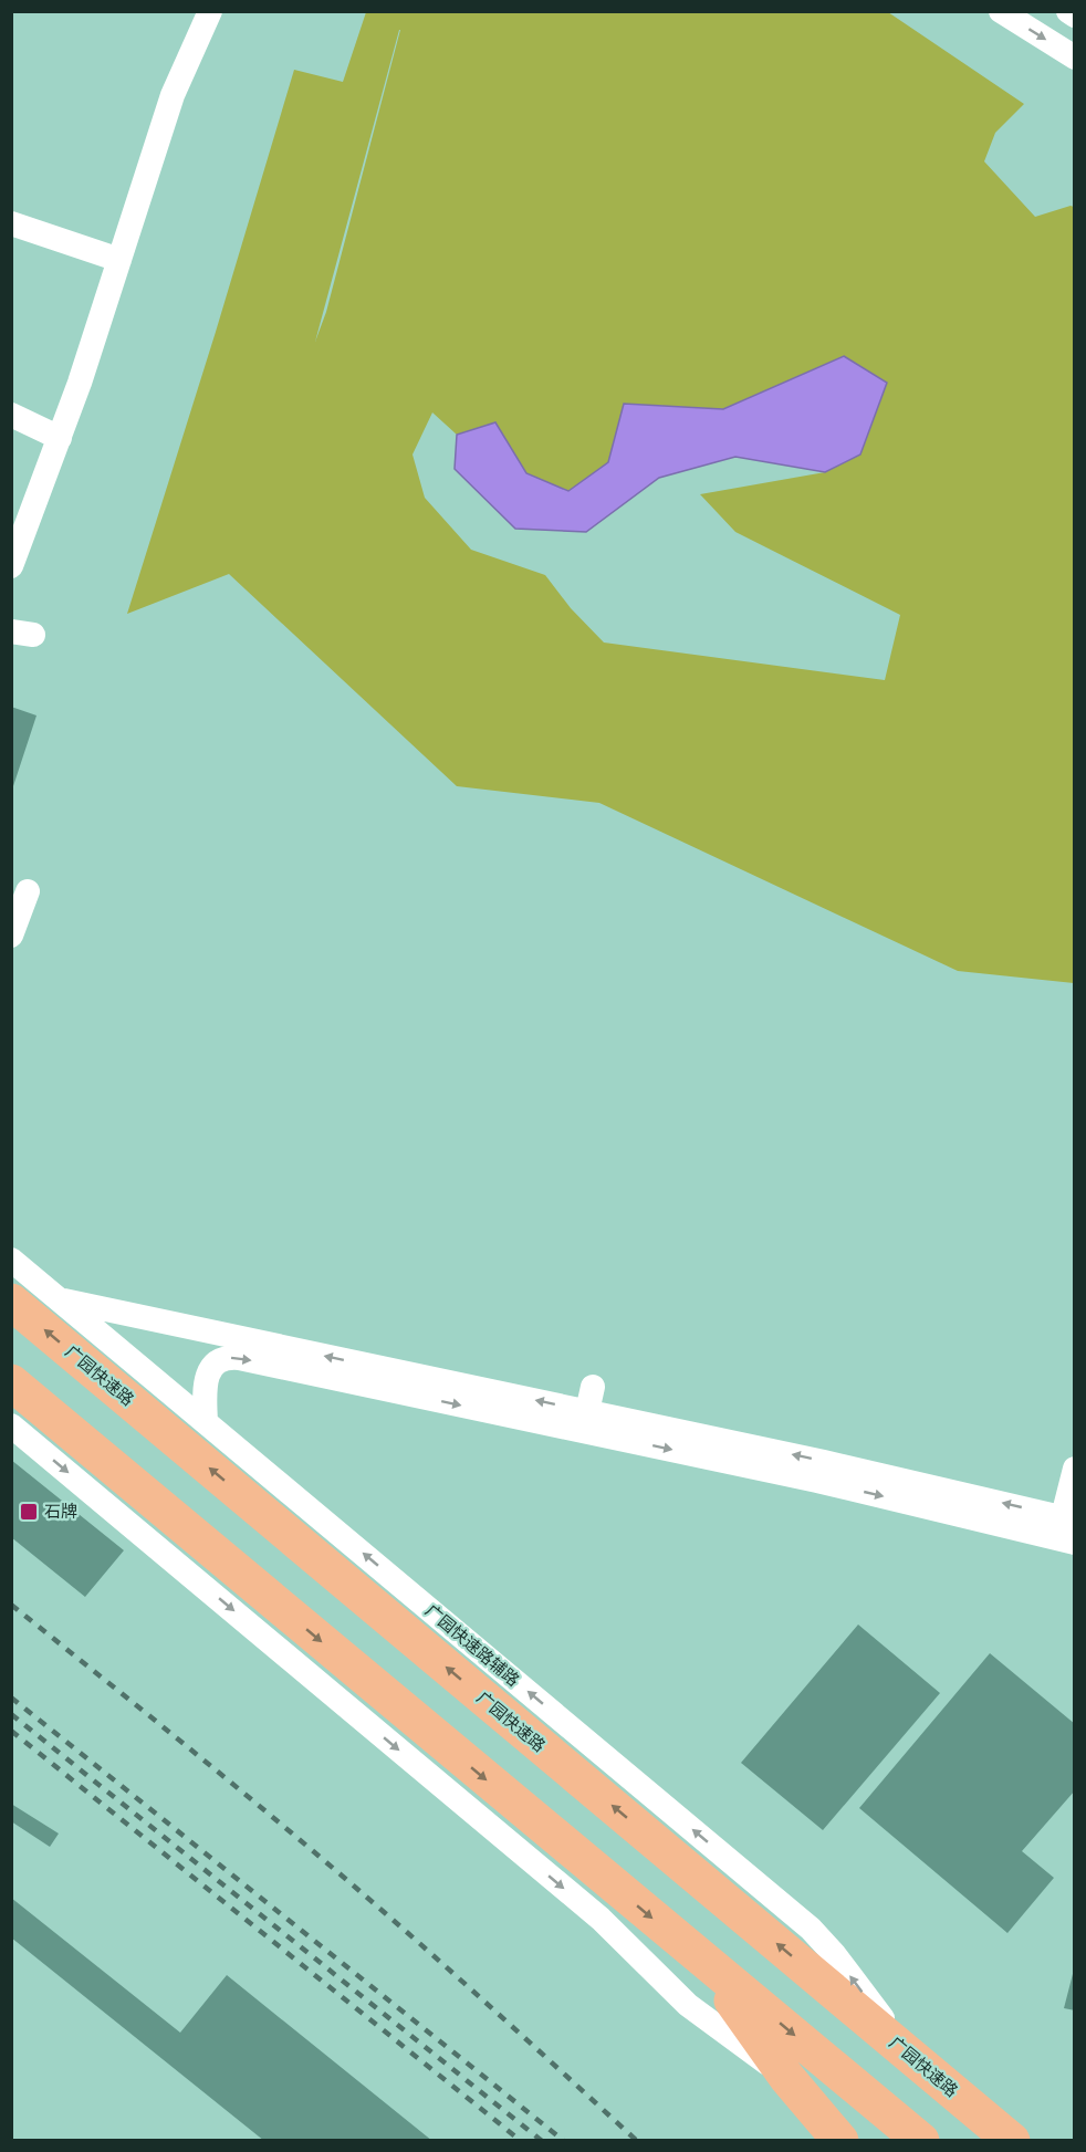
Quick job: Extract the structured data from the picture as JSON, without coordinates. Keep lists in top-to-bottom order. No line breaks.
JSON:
{"streets":{"highway":["广园快速路"],"street":["广园快速路辅路"]},"crossings":[["广园快速路","广园快速路辅路"]],"places":{"transit":["石牌"]}}
